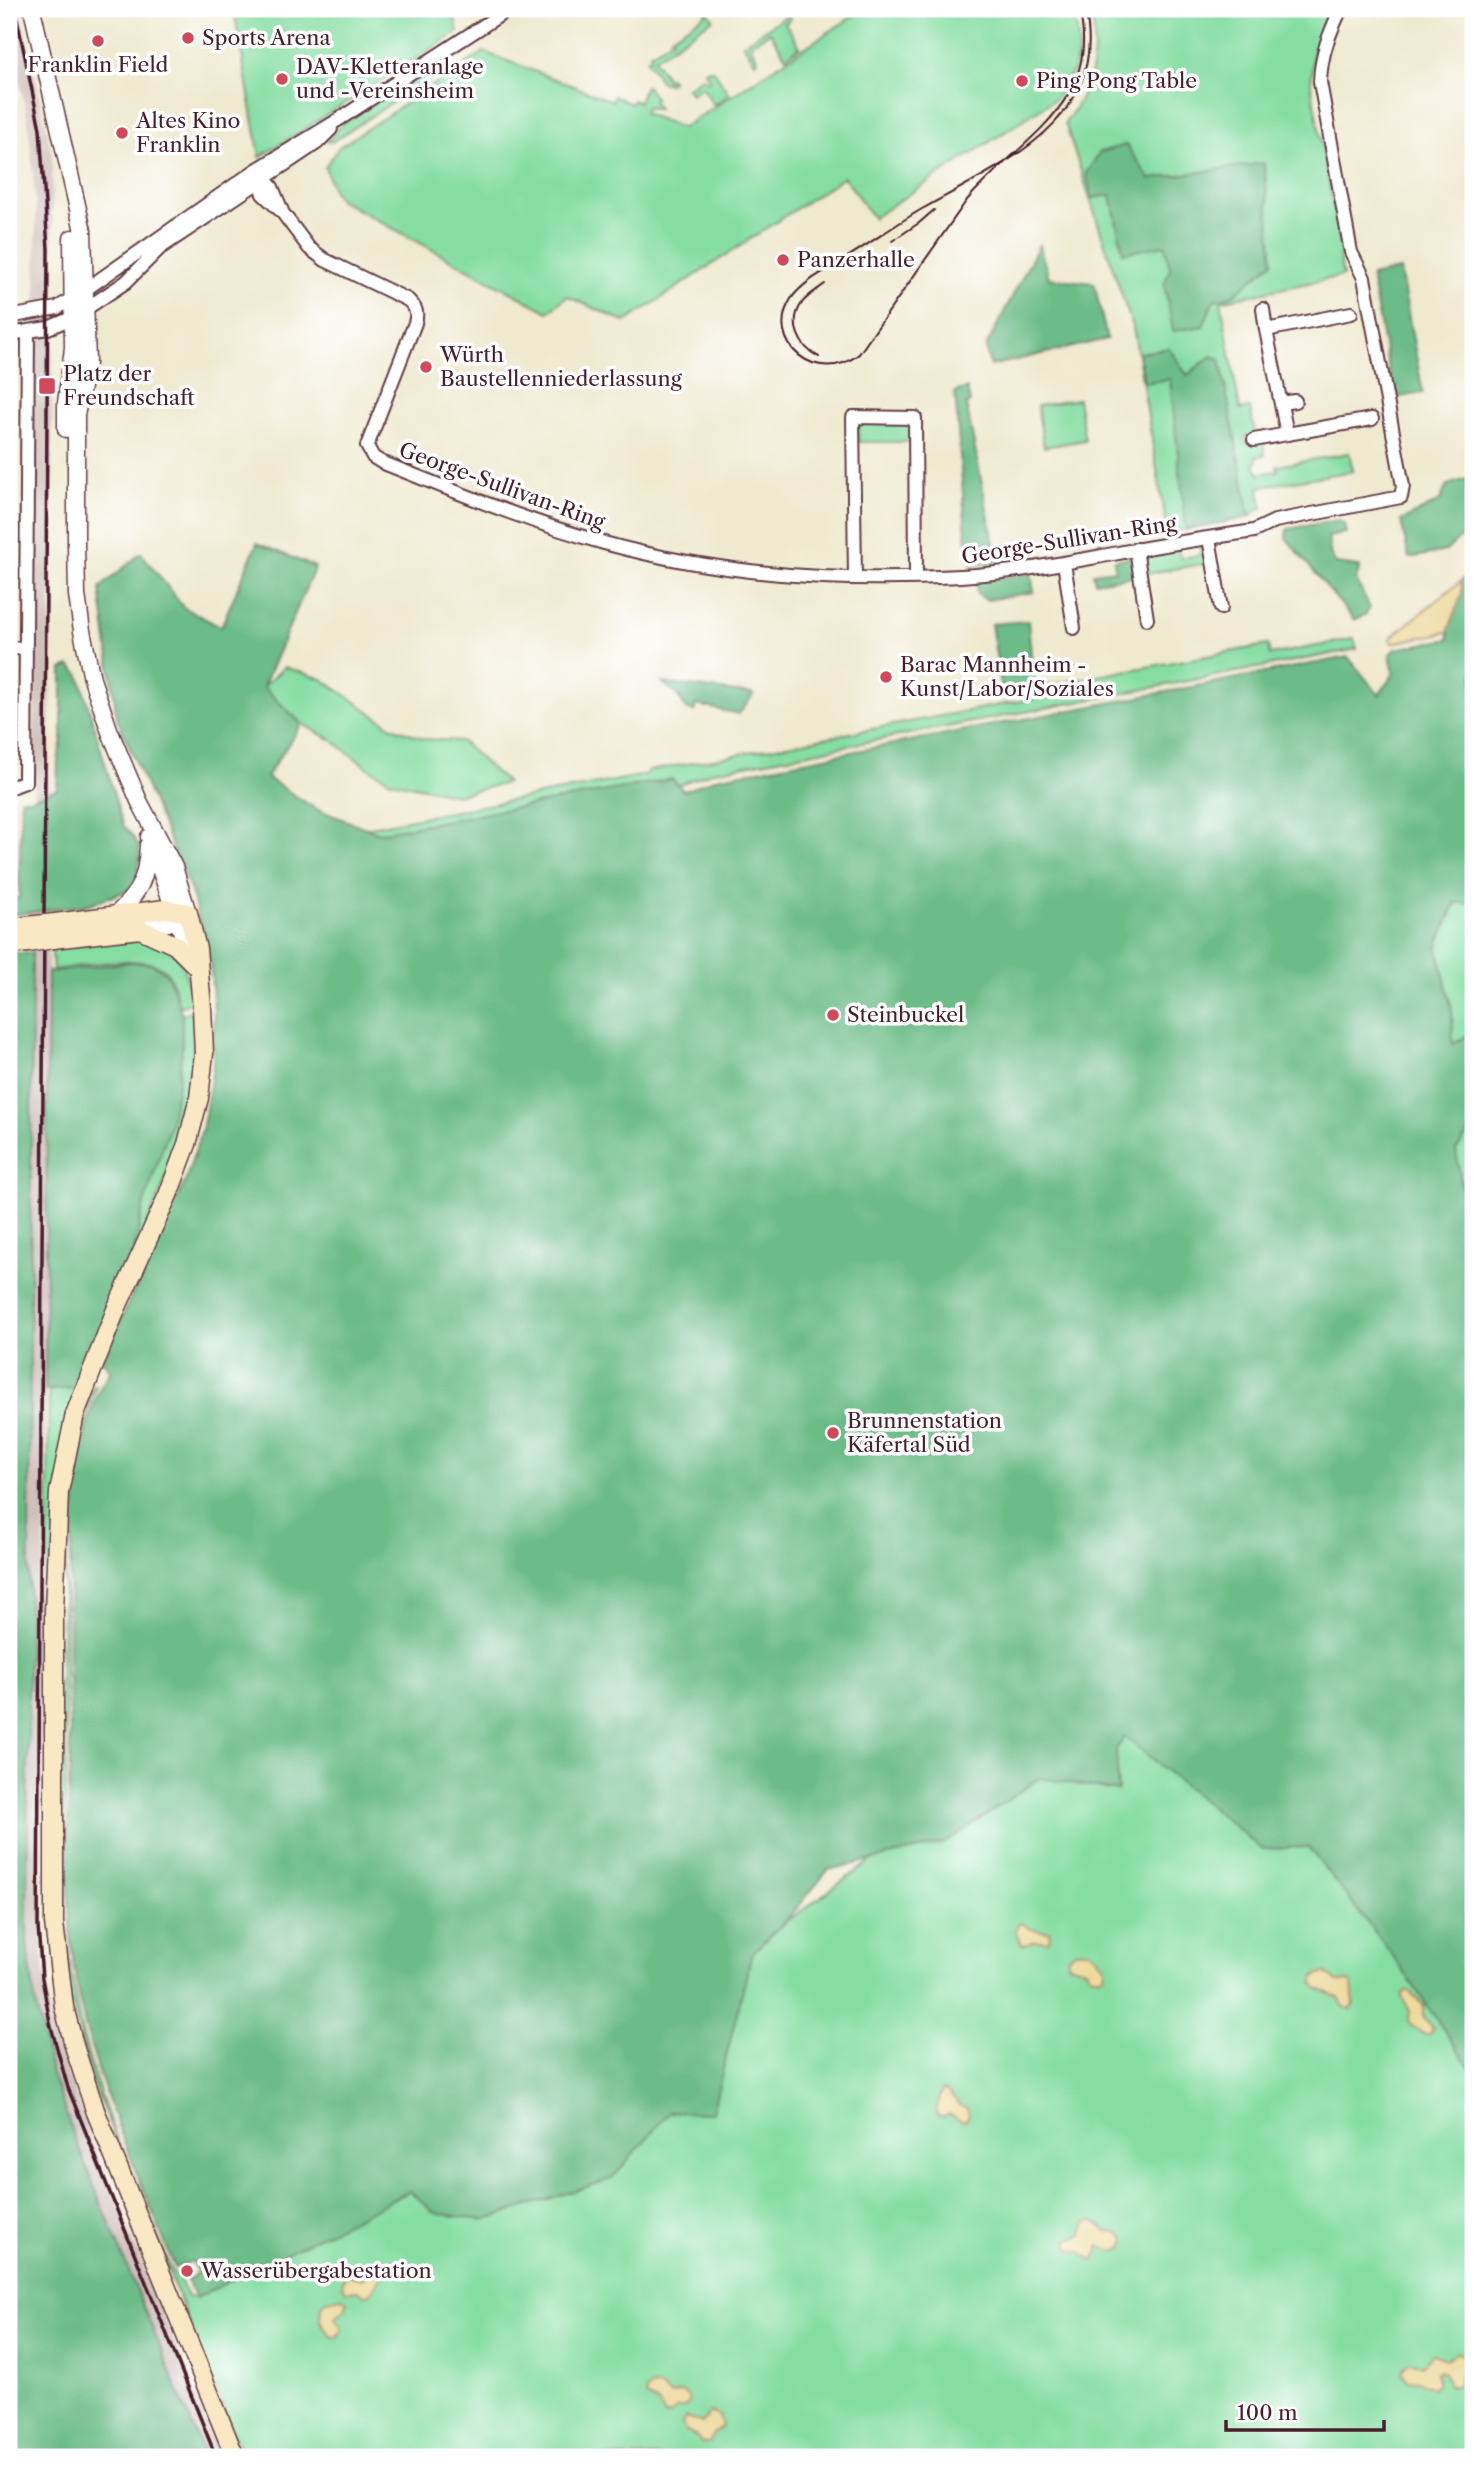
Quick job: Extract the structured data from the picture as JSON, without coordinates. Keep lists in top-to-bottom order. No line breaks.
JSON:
{"streets":{"street":["George-Sullivan-Ring"]},"places":{"other":["Sports Arena","Franklin Field","DAV-Kletteranlage und -Vereinsheim","Ping Pong Table","Altes Kino Franklin","Panzerhalle","Würth Baustellenniederlassung","Barac Mannheim - Kunst/Labor/Soziales","Steinbuckel","Brunnenstation Käfertal Süd","Wasserübergabestation"],"transit":["Platz der Freundschaft"]},"scale_bar":"100 m"}
